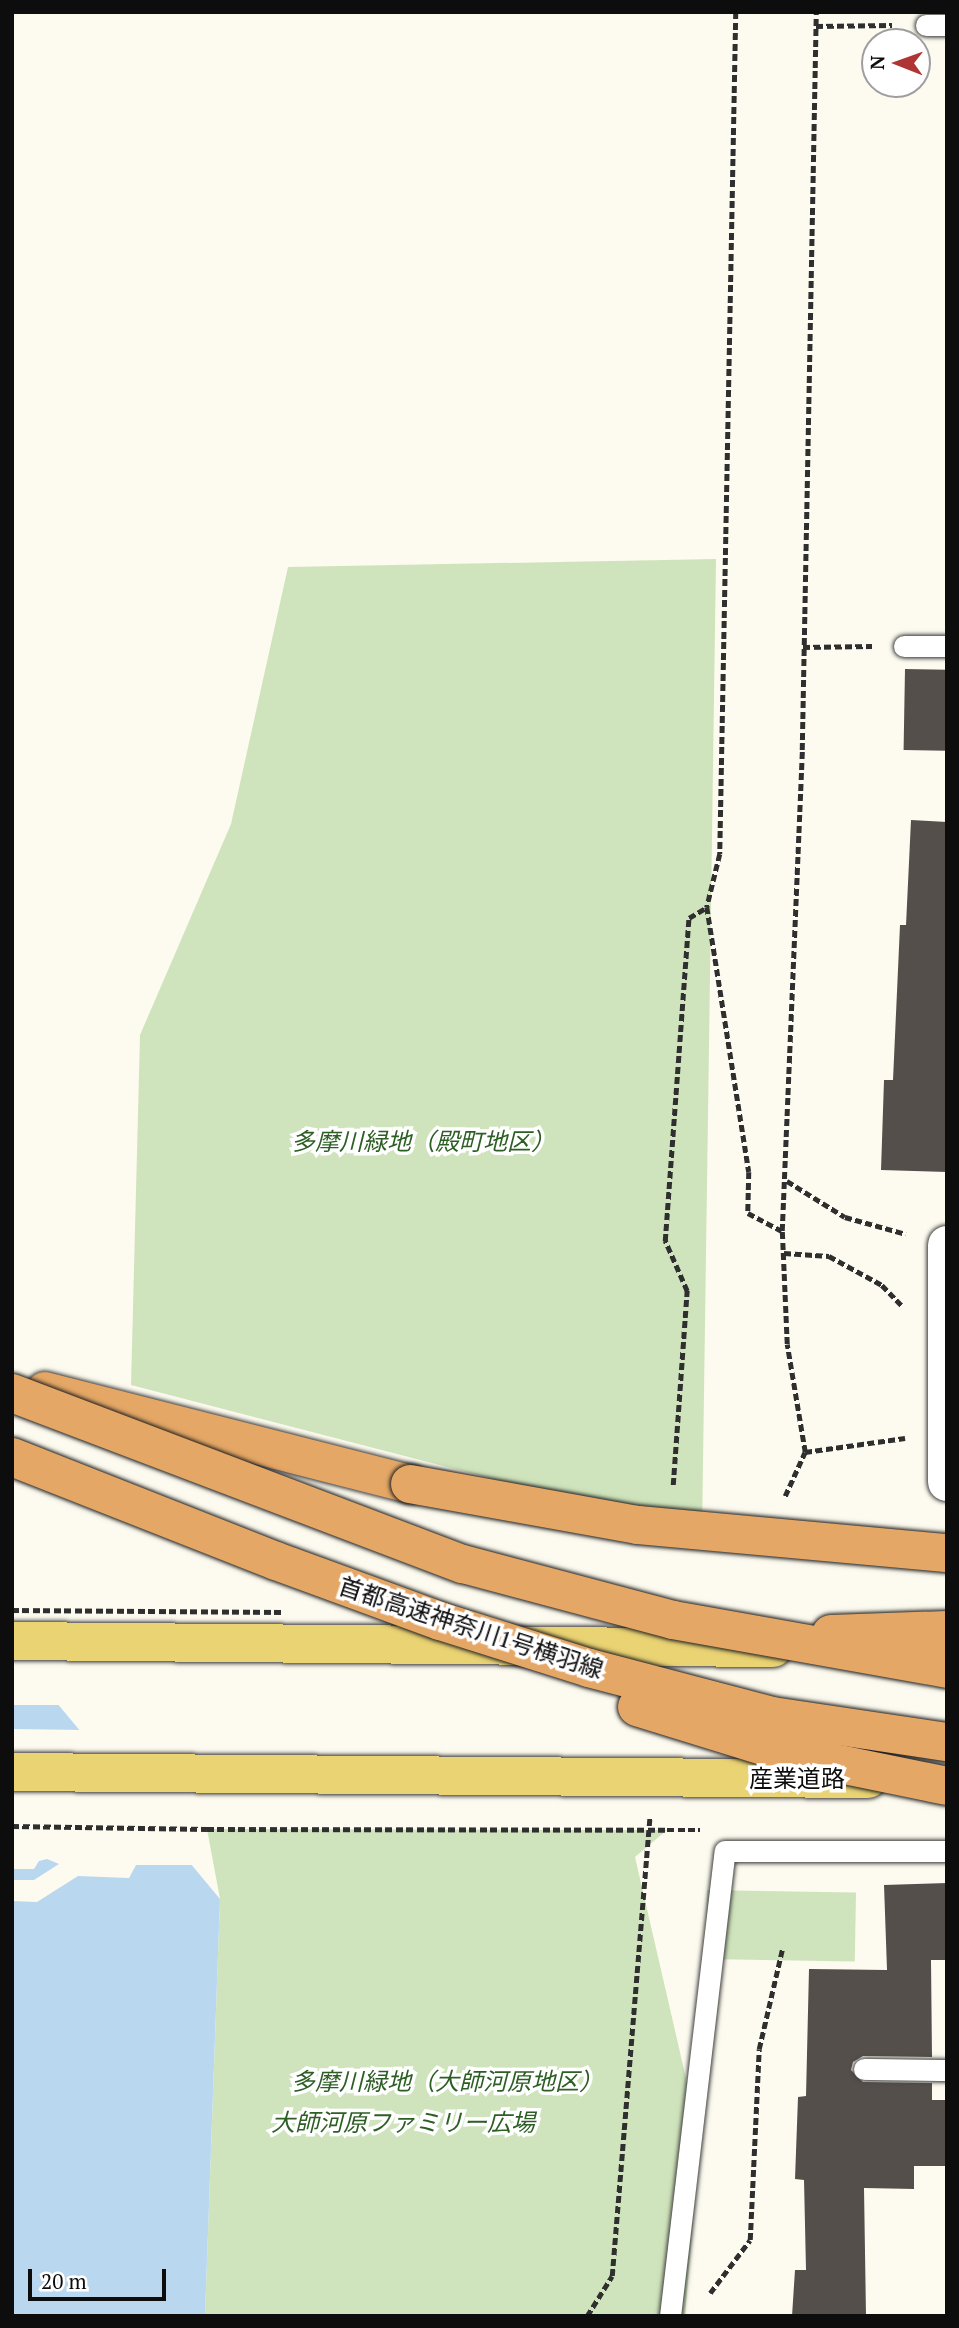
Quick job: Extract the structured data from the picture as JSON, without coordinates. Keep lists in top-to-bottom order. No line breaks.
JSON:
{"streets":{"highway":["首都高速神奈川1号横羽線"],"main road":["産業道路"]},"parks":["多摩川緑地（殿町地区）","多摩川緑地（大師河原地区）","大師河原ファミリー広場"],"scale_bar":"20 m","north":"left"}
